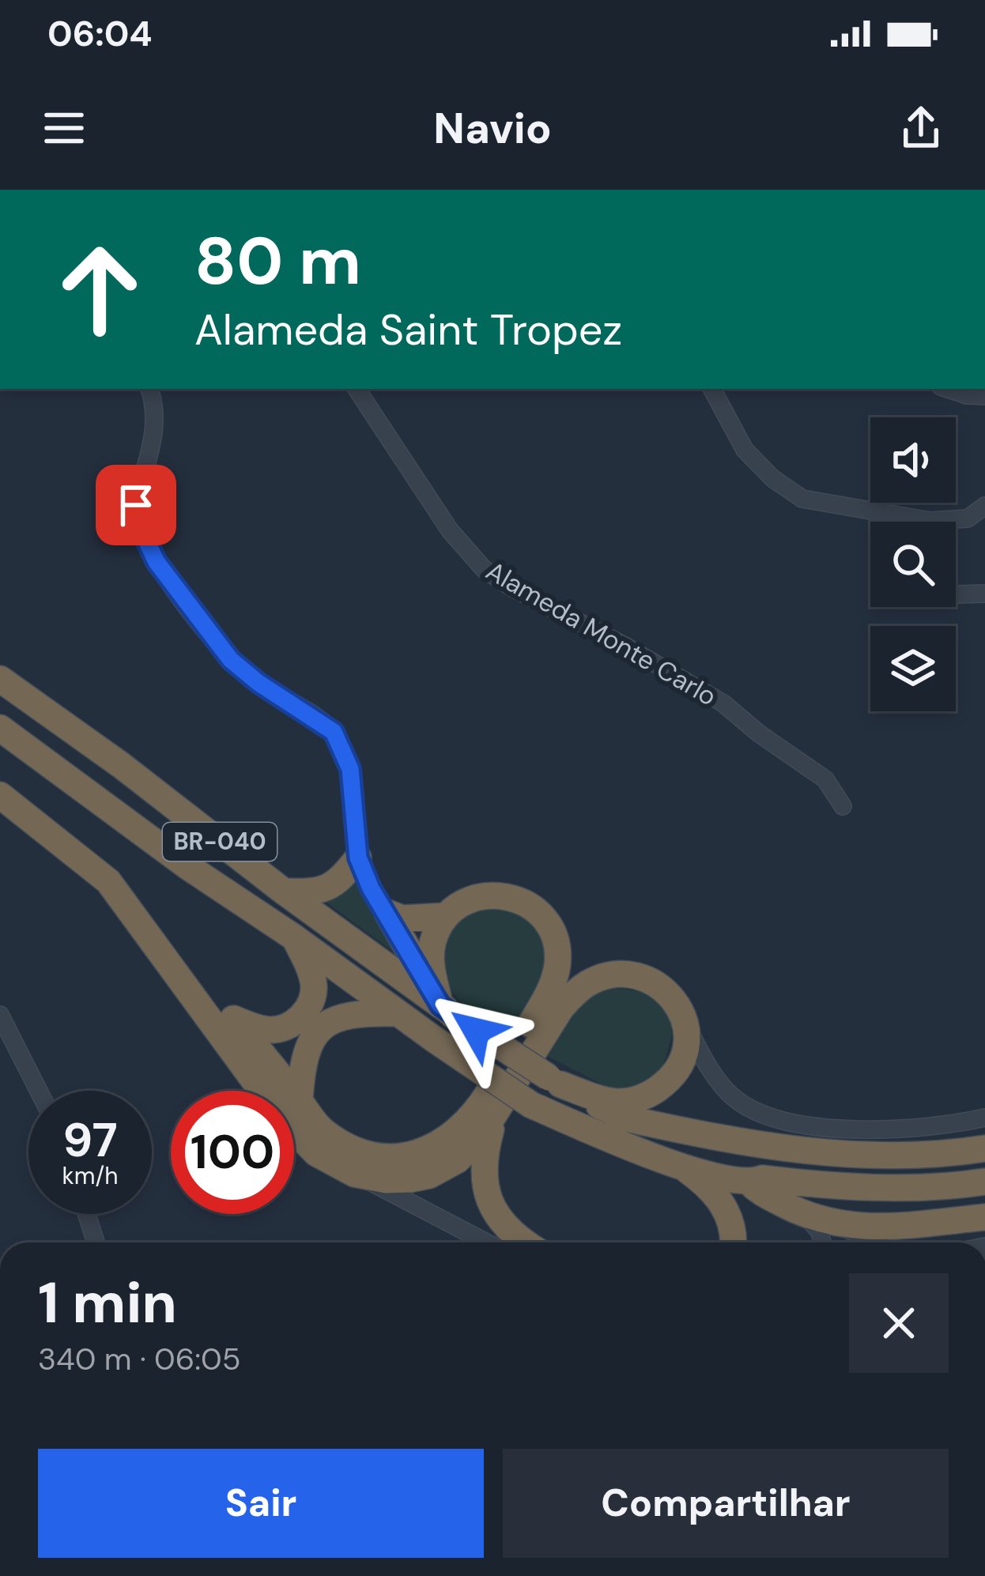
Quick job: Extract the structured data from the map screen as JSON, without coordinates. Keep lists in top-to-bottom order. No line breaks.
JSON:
{"streets":{"highway":["BR-040"],"street":["Alameda Monte Carlo"]},"page":{"status":"06:04","header":"Navio","turn":["80 m","Alameda Saint Tropez"],"speed":"97 km/h","limit":"100","heading":["1 min","340 m · 06:05"],"buttons":["Sair","Compartilhar"]}}
